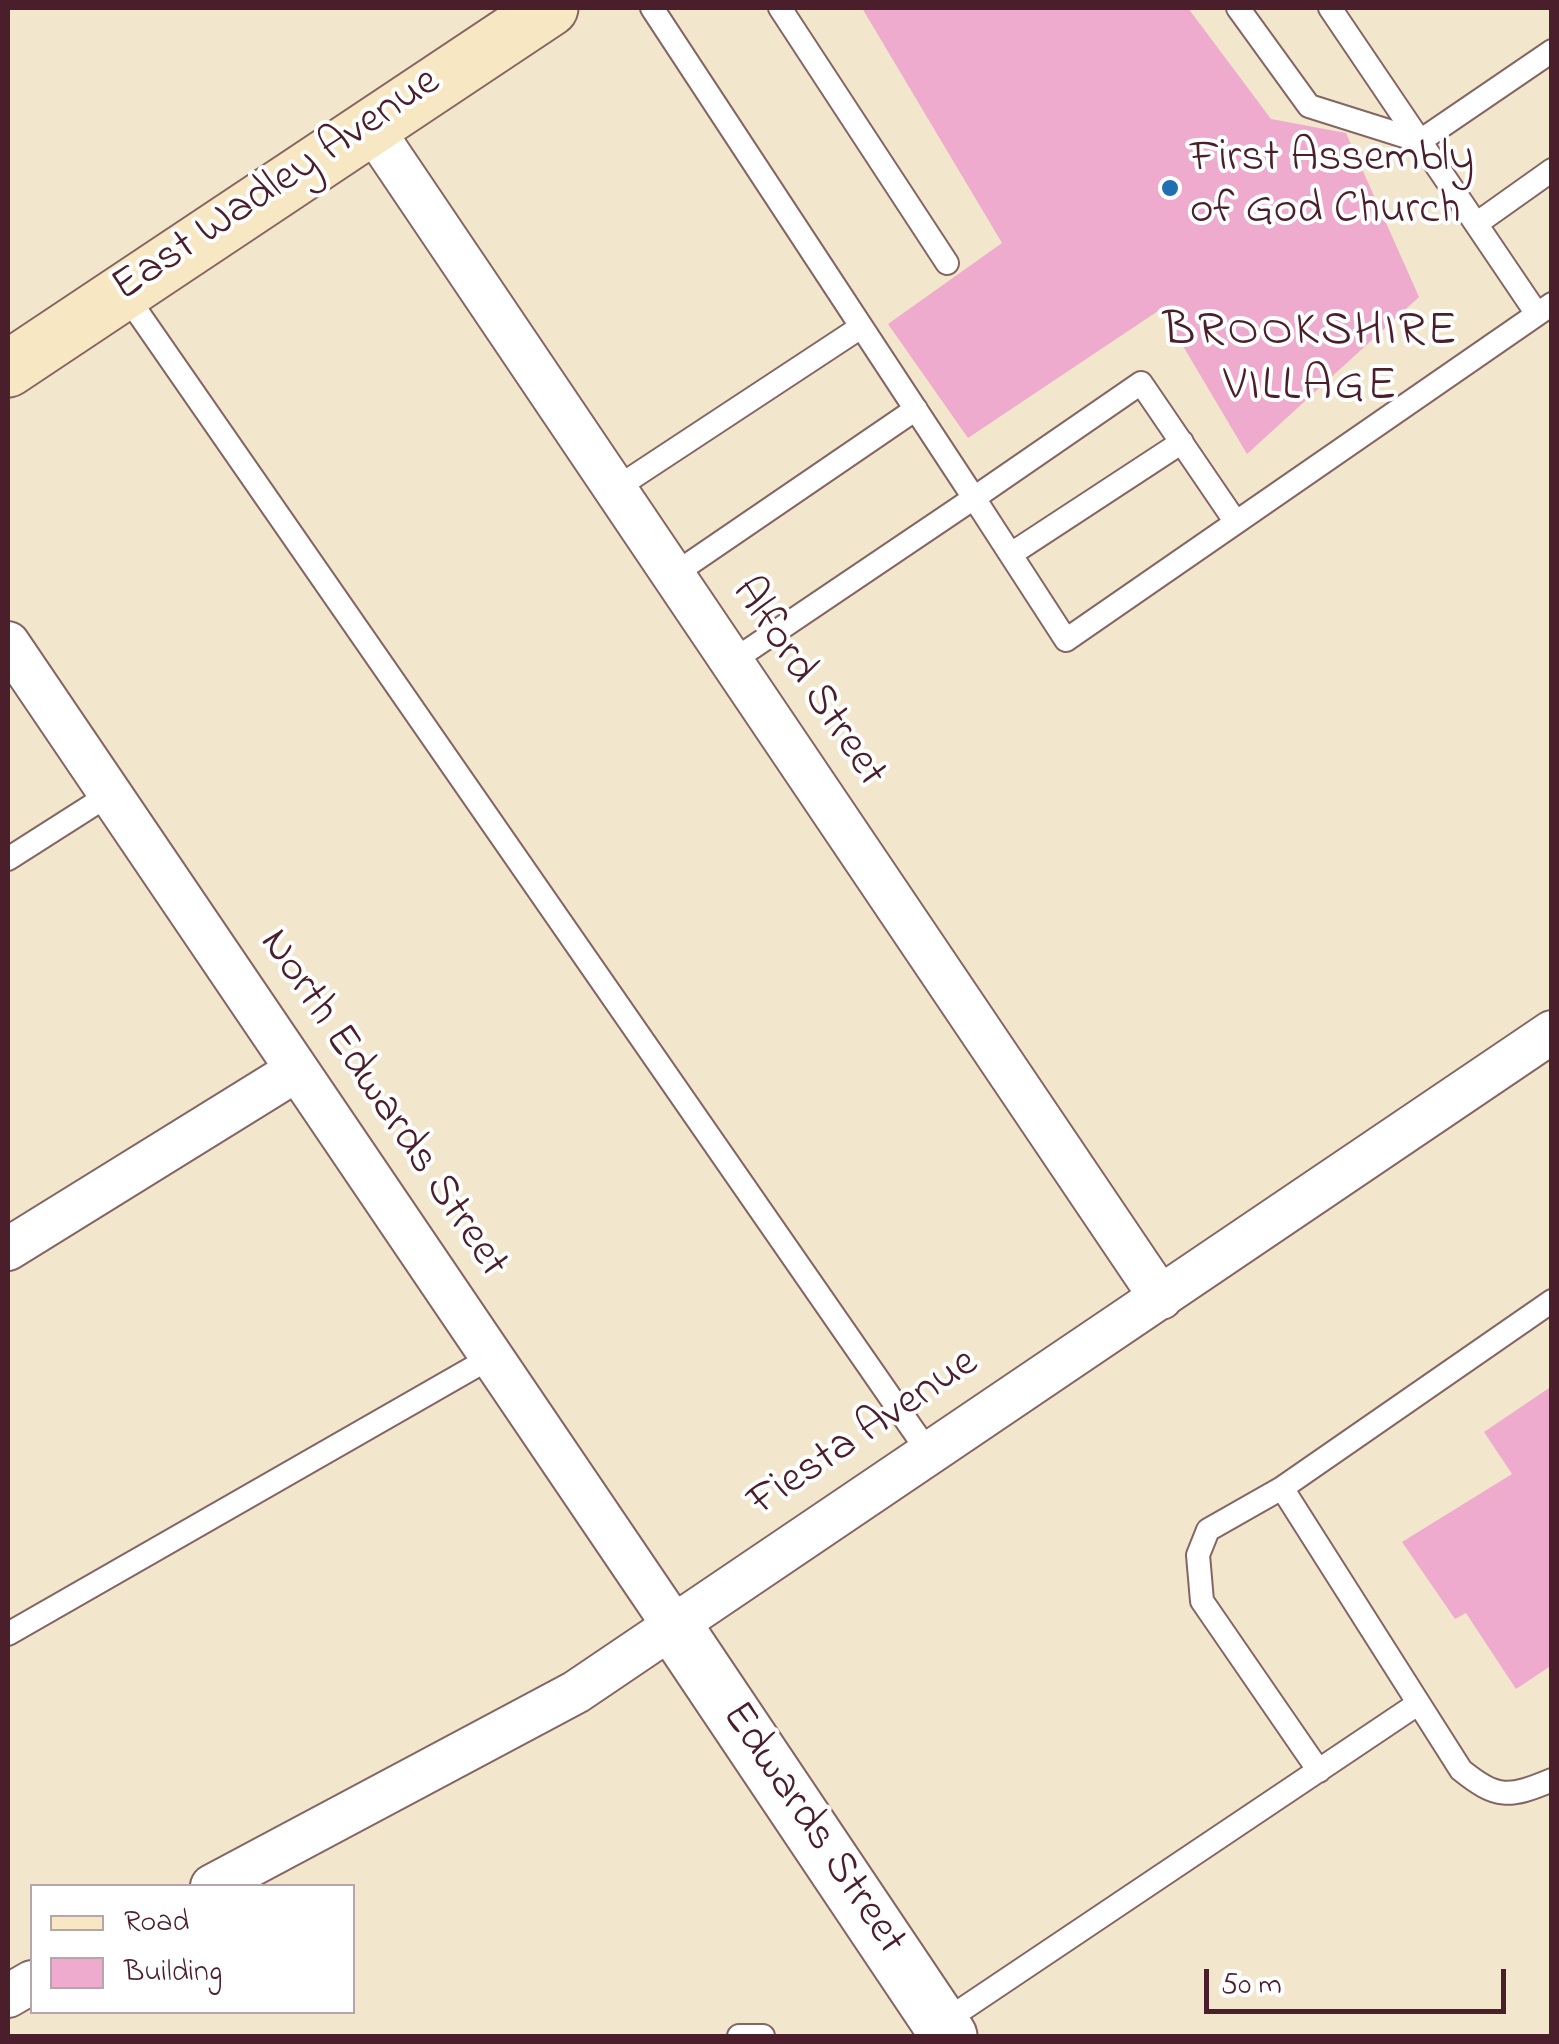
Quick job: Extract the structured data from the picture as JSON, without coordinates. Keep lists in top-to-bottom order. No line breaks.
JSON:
{"streets":{"main road":["East Wadley Avenue"],"street":["Alford Street","North Edwards Street","Fiesta Avenue","Edwards Street"]},"crossings":[["East Wadley Avenue","Alford Street"],["Alford Street","Fiesta Avenue"],["North Edwards Street","Fiesta Avenue"],["North Edwards Street","Edwards Street"],["Fiesta Avenue","Edwards Street"]],"districts":["BROOKSHIRE VILLAGE"],"places":["First Assembly of God Church"],"legend":["Road","Building"],"scale_bar":"50 m"}
